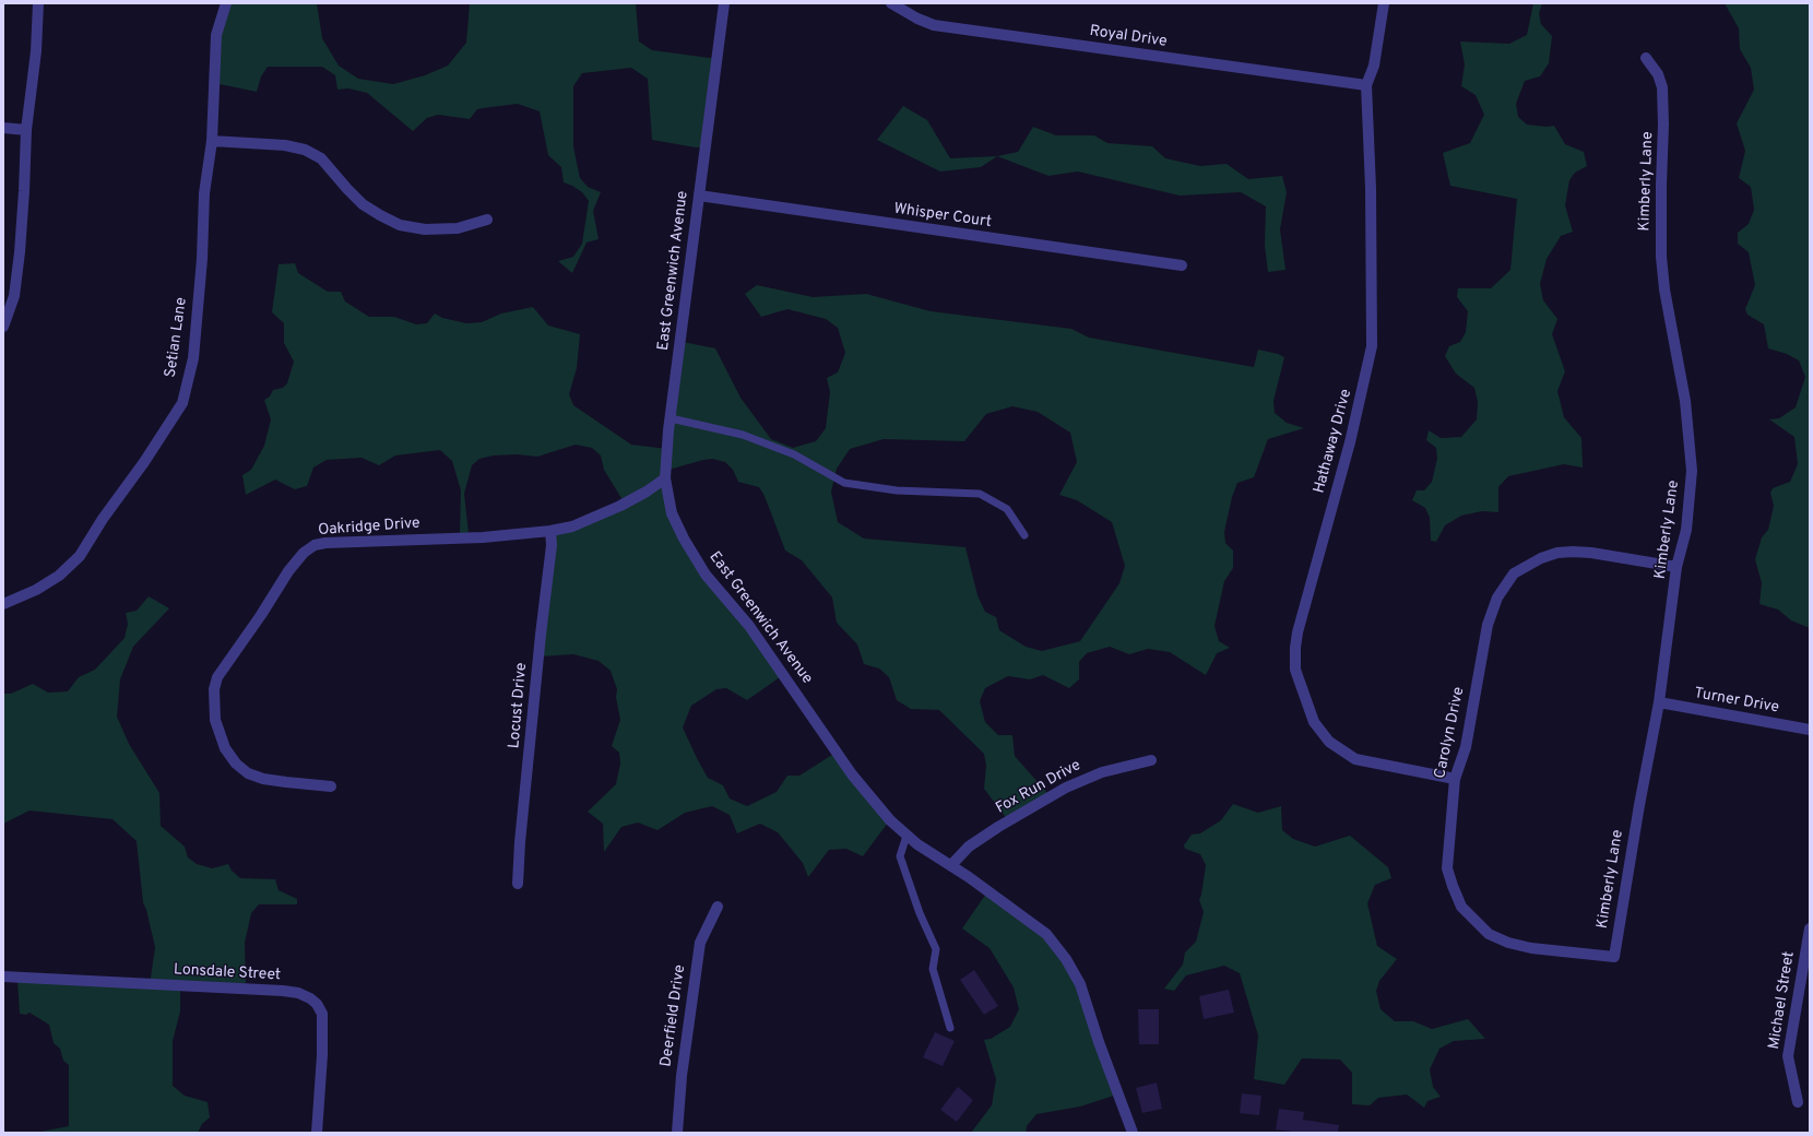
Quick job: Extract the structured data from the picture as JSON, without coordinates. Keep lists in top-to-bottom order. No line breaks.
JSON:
{"streets":{"street":["Royal Drive","Kimberly Lane","Whisper Court","East Greenwich Avenue","Setian Lane","Hathaway Drive","Oakridge Drive","Turner Drive","Locust Drive","Carolyn Drive","Fox Run Drive","Lonsdale Street","Michael Street","Deerfield Drive"]},"crossings":[["Royal Drive","Hathaway Drive"],["Kimberly Lane","Turner Drive"],["Kimberly Lane","Carolyn Drive"],["Whisper Court","East Greenwich Avenue"],["East Greenwich Avenue","Oakridge Drive"],["East Greenwich Avenue","Fox Run Drive"],["Hathaway Drive","Carolyn Drive"],["Oakridge Drive","Locust Drive"]]}
